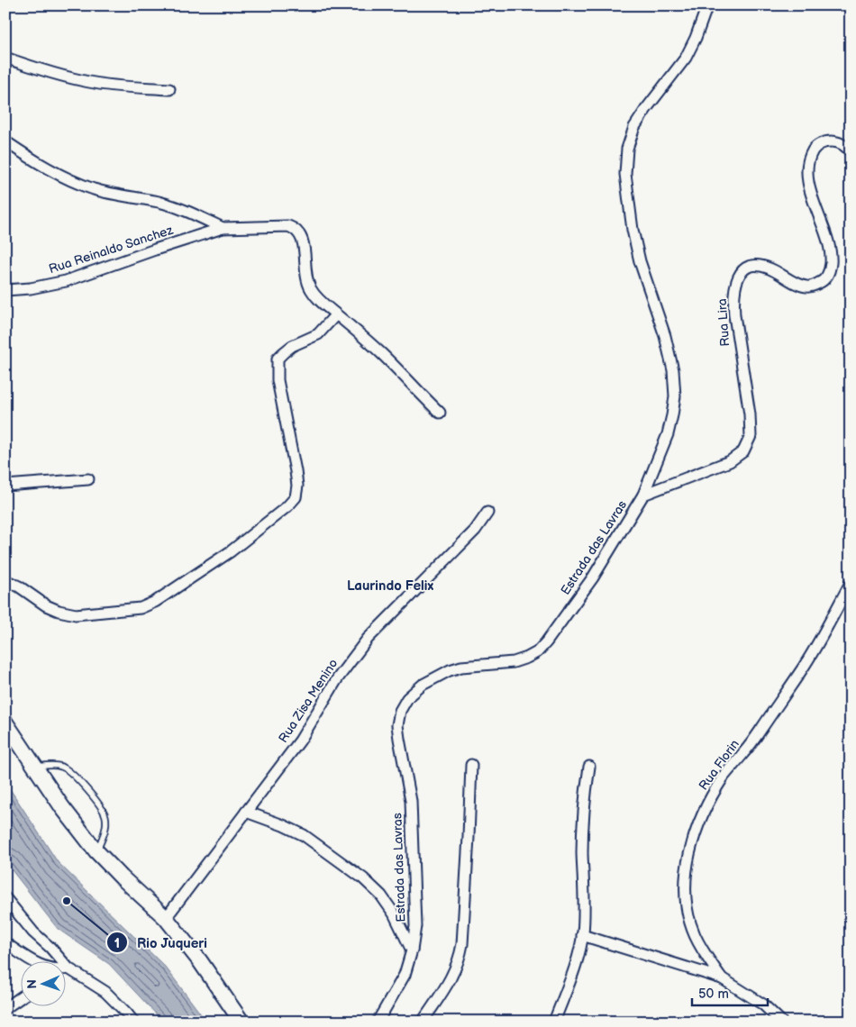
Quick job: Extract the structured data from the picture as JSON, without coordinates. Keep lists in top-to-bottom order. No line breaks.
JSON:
{"streets":{"street":["Rua Reinaldo Sanchez","Rua Lira","Estrada das Lavras","Rua Zisa Menino","Rua Florin"]},"crossings":[["Rua Lira","Estrada das Lavras"]],"districts":["Laurindo Felix"],"places":["Rio Juqueri"],"scale_bar":"50 m","north":"left"}
